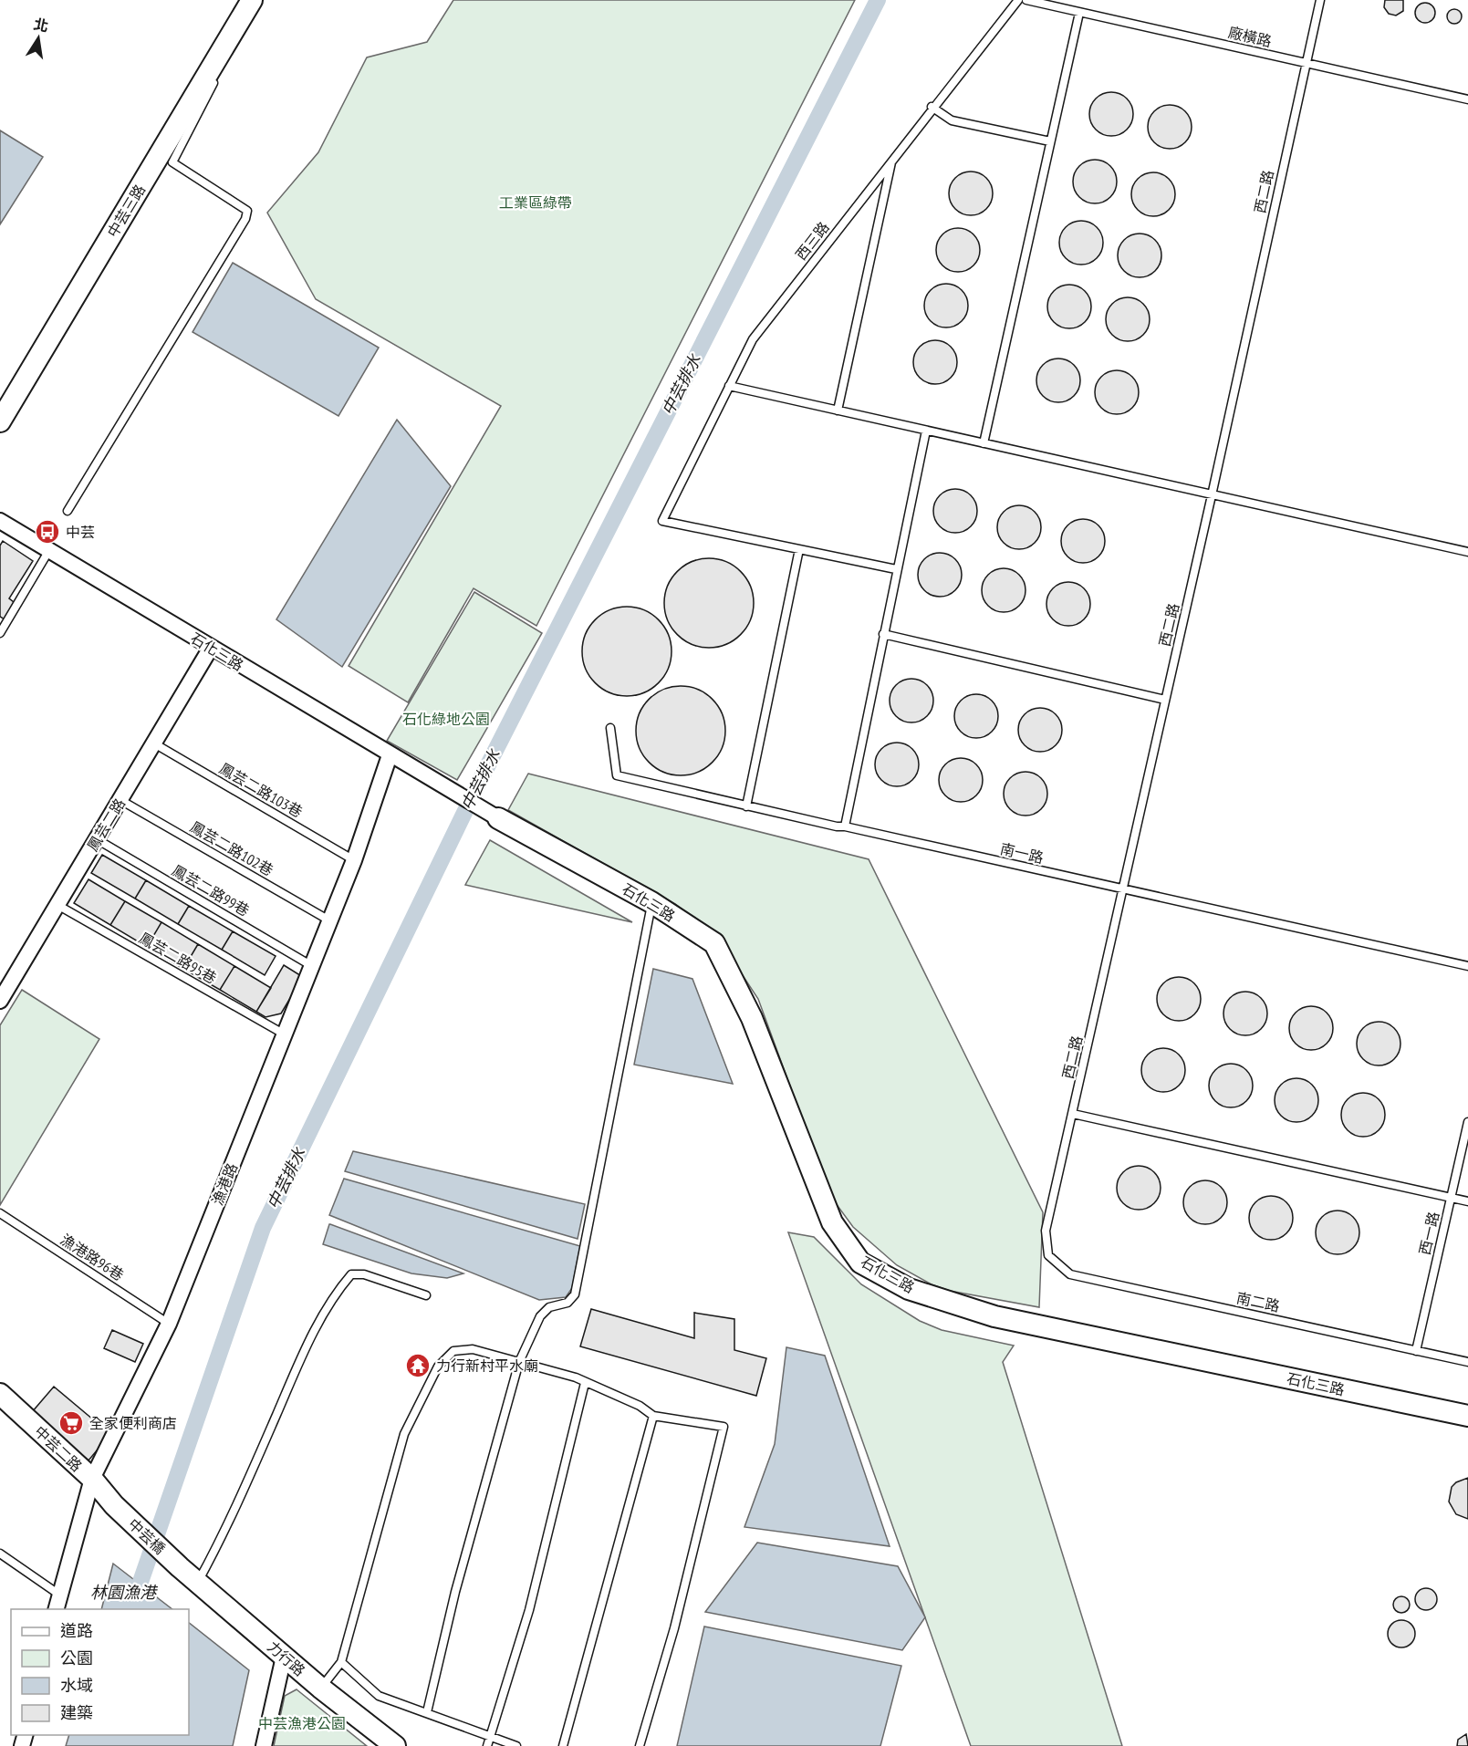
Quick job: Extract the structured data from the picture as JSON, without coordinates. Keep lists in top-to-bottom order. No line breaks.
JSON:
{"streets":{"street":["中芸三路","石化三路","鳳芸二路","漁港路","中芸二路","中芸橋","力行路"],"lane":["廠橫路","西二路","西三路","鳳芸二路103巷","鳳芸二路102巷","南一路","鳳芸二路99巷","鳳芸二路95巷","西一路","漁港路96巷","南二路"]},"crossings":[["廠橫路","西二路"],["西二路","南一路"],["西二路","南二路"],["石化三路","鳳芸二路"],["石化三路","漁港路"],["鳳芸二路103巷","鳳芸二路"],["鳳芸二路103巷","漁港路"],["鳳芸二路","鳳芸二路102巷"],["鳳芸二路","鳳芸二路99巷"],["鳳芸二路","鳳芸二路95巷"],["鳳芸二路102巷","漁港路"],["鳳芸二路99巷","漁港路"],["鳳芸二路95巷","漁港路"],["漁港路","漁港路96巷"],["漁港路","中芸二路"],["西一路","南二路"],["中芸二路","中芸橋"],["中芸橋","力行路"]],"water":["中芸排水","林園漁港"],"parks":["工業區綠帶","石化綠地公園","中芸漁港公園"],"places":{"bus stop":["中芸"],"temple":["力行新村平水廟"],"supermarket":["全家便利商店"]},"legend":["道路","公園","水域","建築"],"north":"top"}
